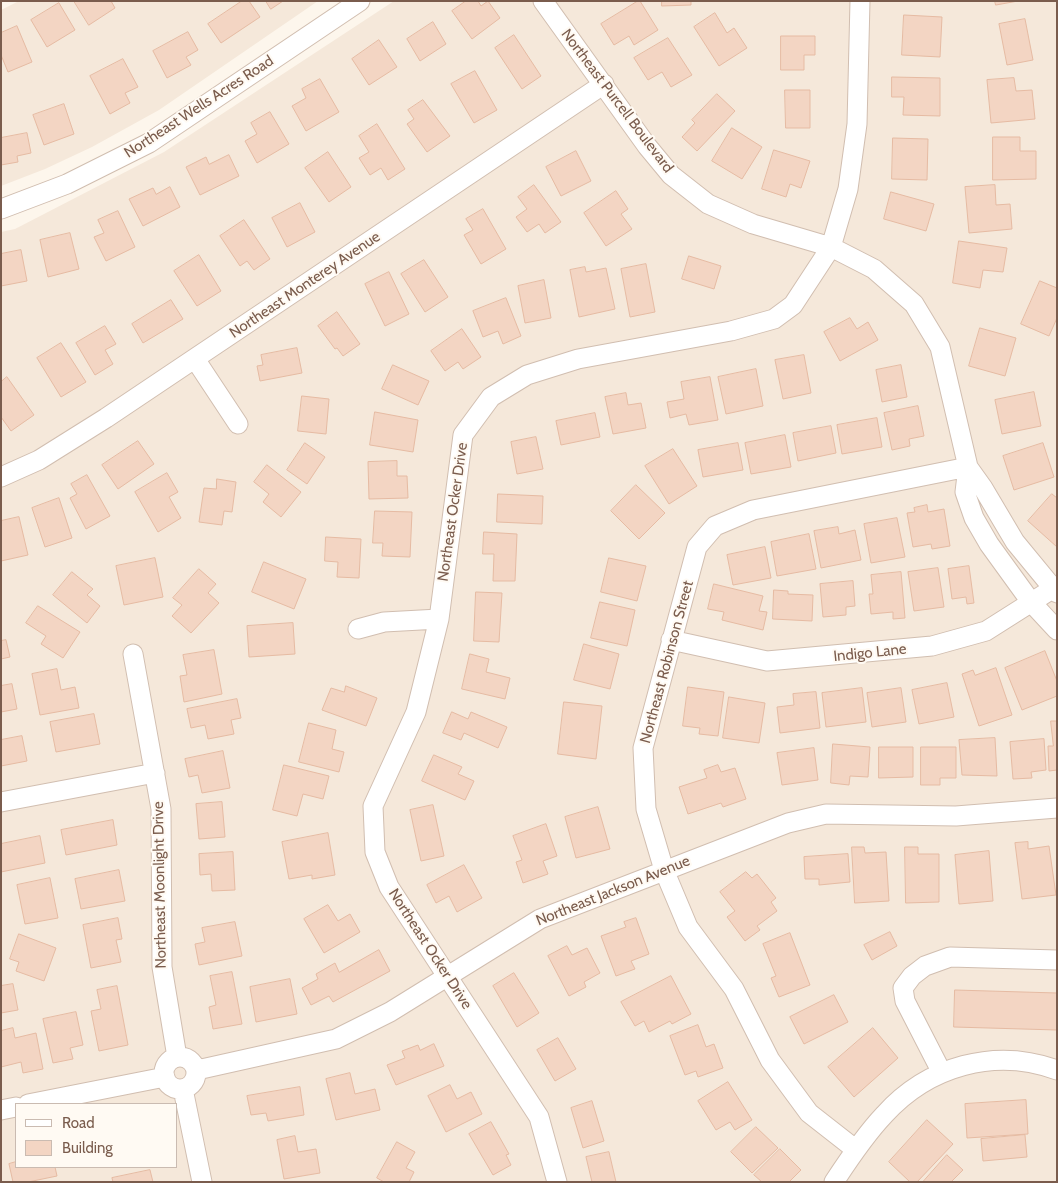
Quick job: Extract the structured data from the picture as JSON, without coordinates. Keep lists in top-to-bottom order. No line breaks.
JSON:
{"streets":{"street":["Northeast Purcell Boulevard","Northeast Wells Acres Road","Northeast Monterey Avenue","Northeast Ocker Drive","Indigo Lane","Northeast Robinson Street","Northeast Moonlight Drive","Northeast Jackson Avenue"]},"crossings":[["Northeast Purcell Boulevard","Northeast Monterey Avenue"],["Northeast Purcell Boulevard","Northeast Ocker Drive"],["Northeast Purcell Boulevard","Indigo Lane"],["Northeast Purcell Boulevard","Northeast Robinson Street"],["Northeast Ocker Drive","Northeast Jackson Avenue"],["Indigo Lane","Northeast Robinson Street"],["Northeast Robinson Street","Northeast Jackson Avenue"],["Northeast Moonlight Drive","Northeast Jackson Avenue"]],"legend":["Road","Building"]}
